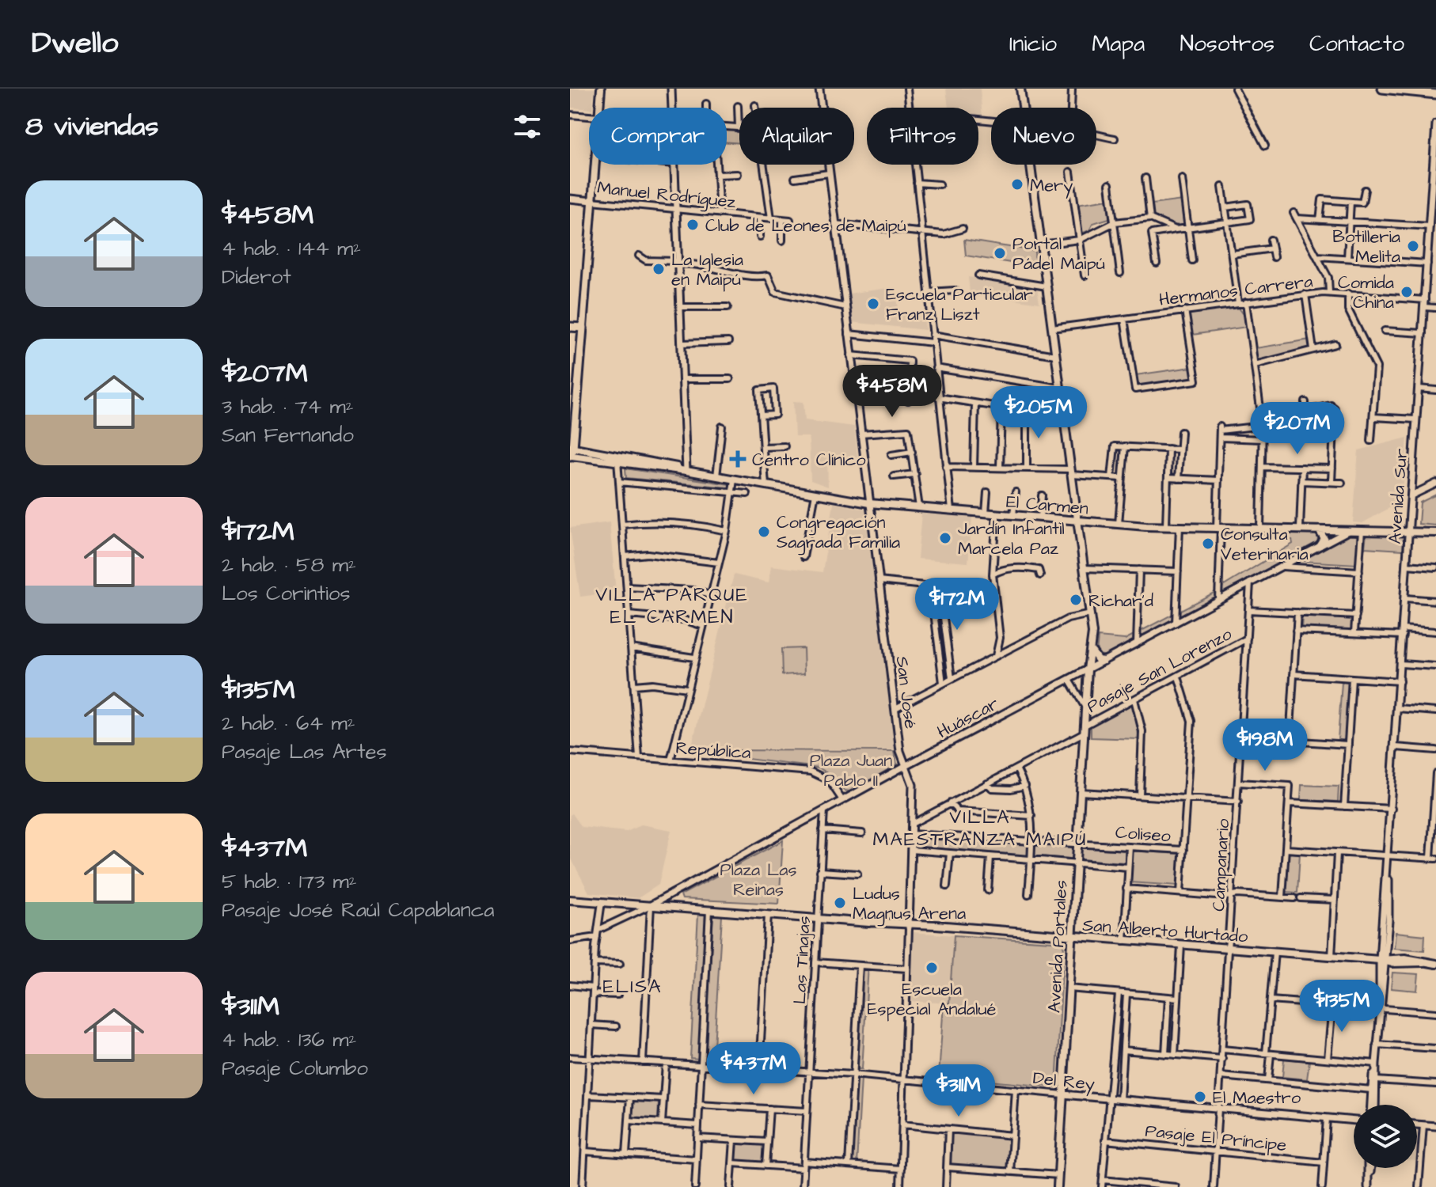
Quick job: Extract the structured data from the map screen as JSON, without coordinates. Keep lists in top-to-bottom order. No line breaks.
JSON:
{"streets":{"main road":["El Carmen","San Alberto Hurtado","Avenida Portales"],"street":["Manuel Rodríguez","Hermanos Carrera","Avenida Sur","Pasaje San Lorenzo","San José","Huáscar","República","Coliseo","Campanario","Las Tinajas","Del Rey","Pasaje El Príncipe"]},"crossings":[["Hermanos Carrera","Avenida Sur"],["Hermanos Carrera","Avenida Portales"],["Avenida Sur","El Carmen"],["Avenida Sur","San Alberto Hurtado"],["El Carmen","San José"],["El Carmen","Huáscar"],["El Carmen","Avenida Portales"],["Pasaje San Lorenzo","San José"],["Pasaje San Lorenzo","Campanario"],["Pasaje San Lorenzo","Avenida Portales"],["San José","Huáscar"],["San José","Coliseo"],["San José","San Alberto Hurtado"],["San José","Del Rey"],["Huáscar","República"],["Huáscar","Campanario"],["Huáscar","San Alberto Hurtado"],["Huáscar","Avenida Portales"],["Huáscar","Las Tinajas"],["Coliseo","Avenida Portales"],["Campanario","San Alberto Hurtado"],["Campanario","Del Rey"],["Campanario","Pasaje El Príncipe"],["San Alberto Hurtado","Avenida Portales"],["San Alberto Hurtado","Las Tinajas"],["Avenida Portales","Del Rey"],["Las Tinajas","Del Rey"]],"districts":["VILLA PARQUE EL CARMEN","VILLA MAESTRANZA MAIPÚ","ELISA"],"parks":["Plaza Juan Pablo II","Plaza Las Reinas"],"places":{"other":["Mery","Club de Leones de Maipú","Botilleria Melita","Portal Pádel Maipú","La Iglesia en Maipú","Comida China","Escuela Particular Franz Liszt","Congregación Sagrada Familia","Jardín Infantil Marcela Paz","Consulta Veterinaria","Richar'd","Ludus Magnus Arena","Escuela Especial Andalué","El Maestro"],"health":["Centro Clínico"]},"page":{"header":"Dwello","nav":["Inicio","Mapa","Nosotros","Contacto"],"heading":"8 viviendas","chip":["Comprar","Alquilar","Filtros","Nuevo"],"list":[{"name":"$458M","note":"4 hab. · 144 m² · Diderot"},{"name":"$207M","note":"3 hab. · 74 m² · San Fernando"},{"name":"$172M","note":"2 hab. · 58 m² · Los Corintios"},{"name":"$135M","note":"2 hab. · 64 m² · Pasaje Las Artes"},{"name":"$437M","note":"5 hab. · 173 m² · Pasaje José Raúl Capablanca"},{"name":"$311M","note":"4 hab. · 136 m² · Pasaje Columbo"}],"price":["$458M","$205M","$207M","$172M","$198M","$135M","$437M","$311M"]}}
